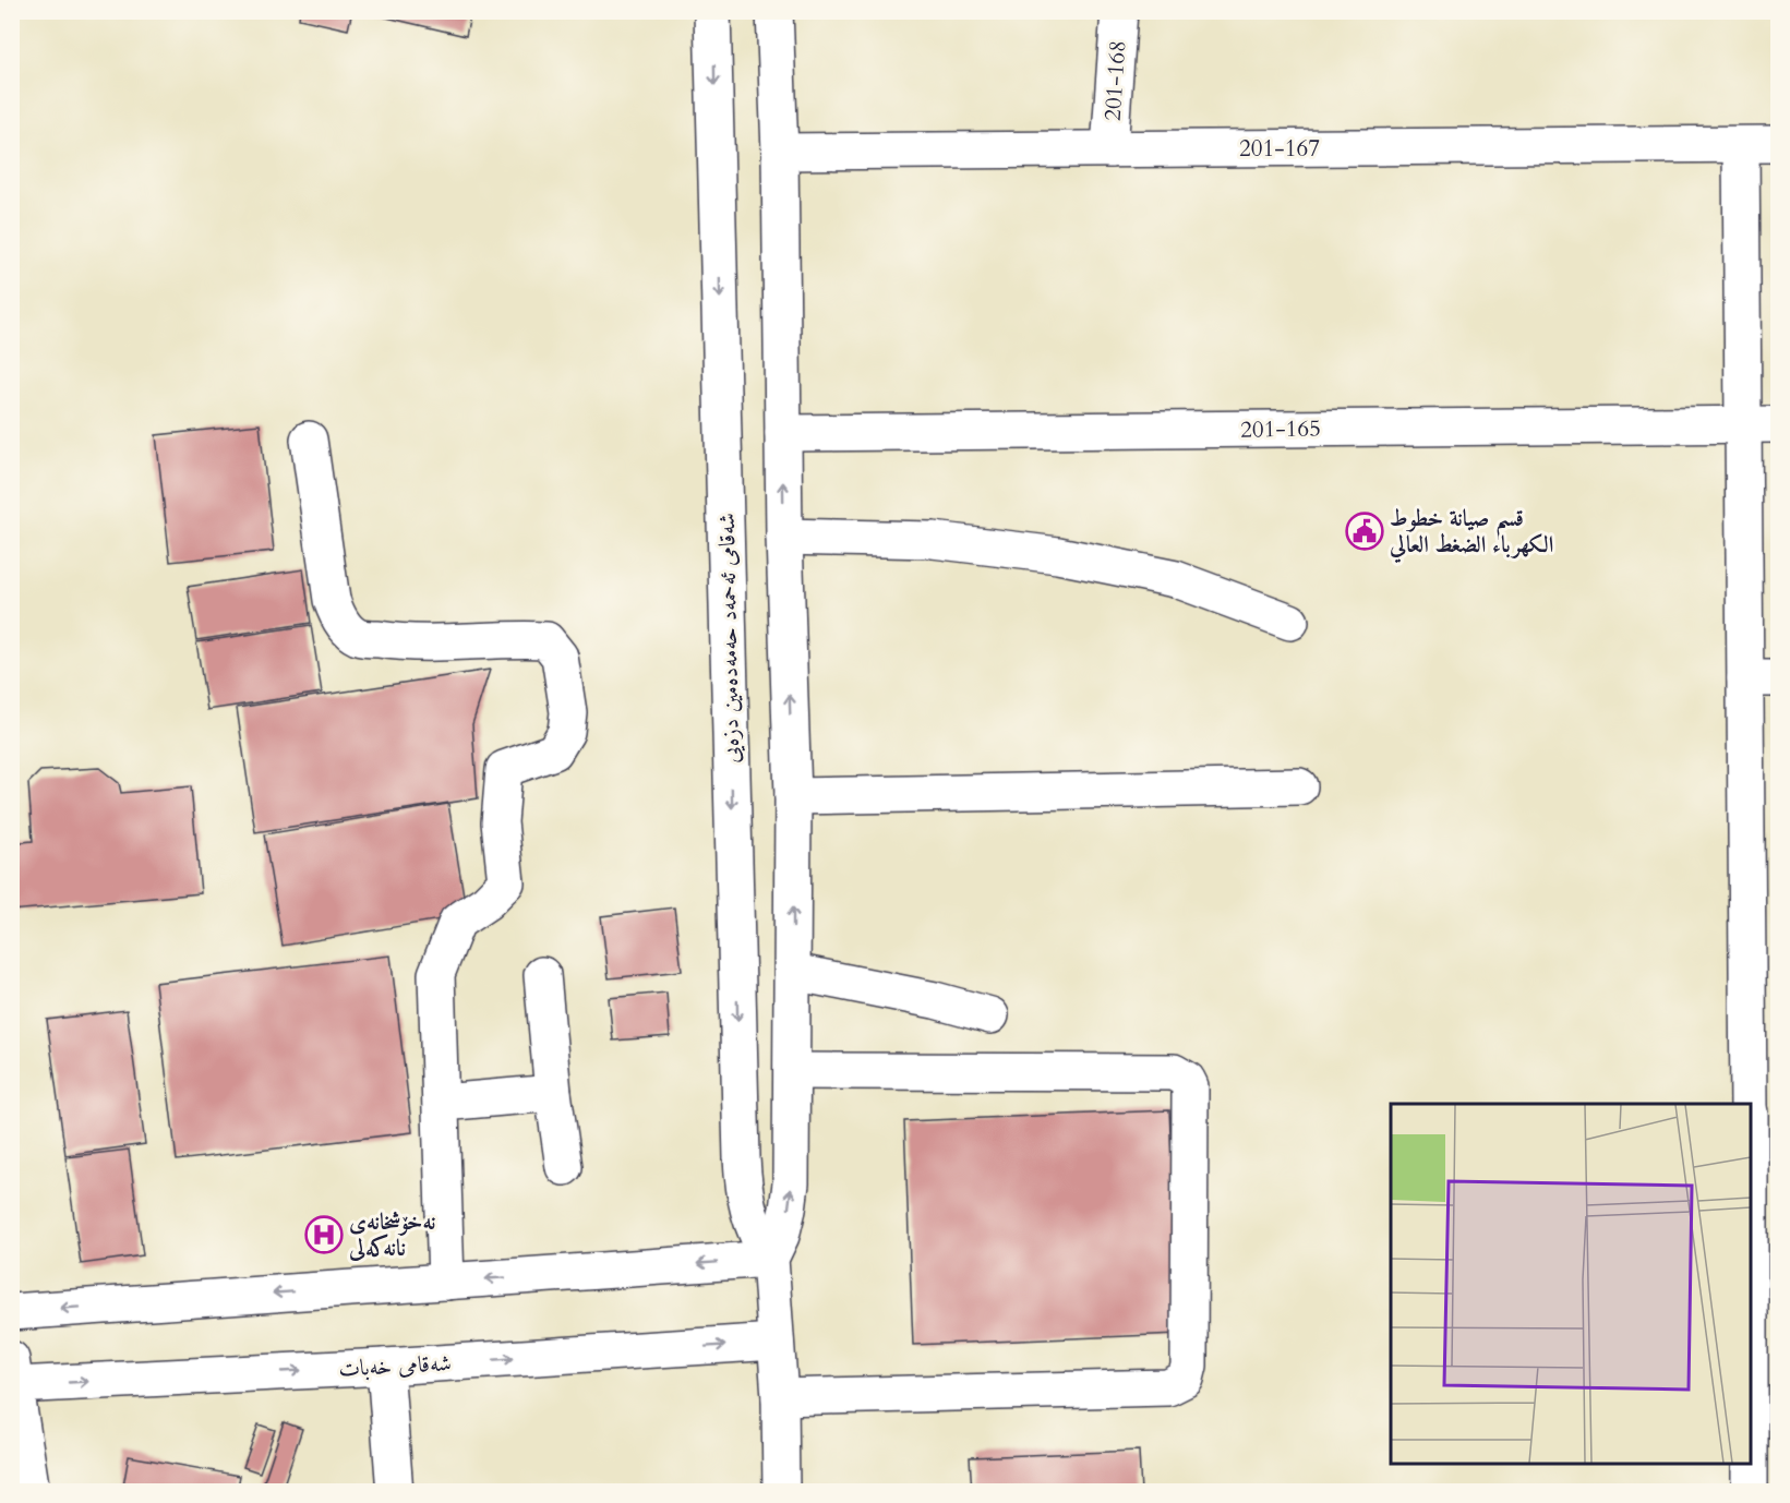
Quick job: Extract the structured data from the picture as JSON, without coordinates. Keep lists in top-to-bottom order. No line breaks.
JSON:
{"streets":{"street":["201-168","201-167","201-165","شەقامی ئەحمەد حەمەدەمین دزەیی","شەقامی خەبات"]},"crossings":[["201-168","201-167"],["201-167","شەقامی ئەحمەد حەمەدەمین دزەیی"],["201-165","شەقامی ئەحمەد حەمەدەمین دزەیی"],["شەقامی ئەحمەد حەمەدەمین دزەیی","شەقامی خەبات"]],"places":{"public building":["قسم صيانة خطوط الكهرباء الضغط العالي"],"hospital":["نەخۆشخانەی نانەکەلی"]}}
